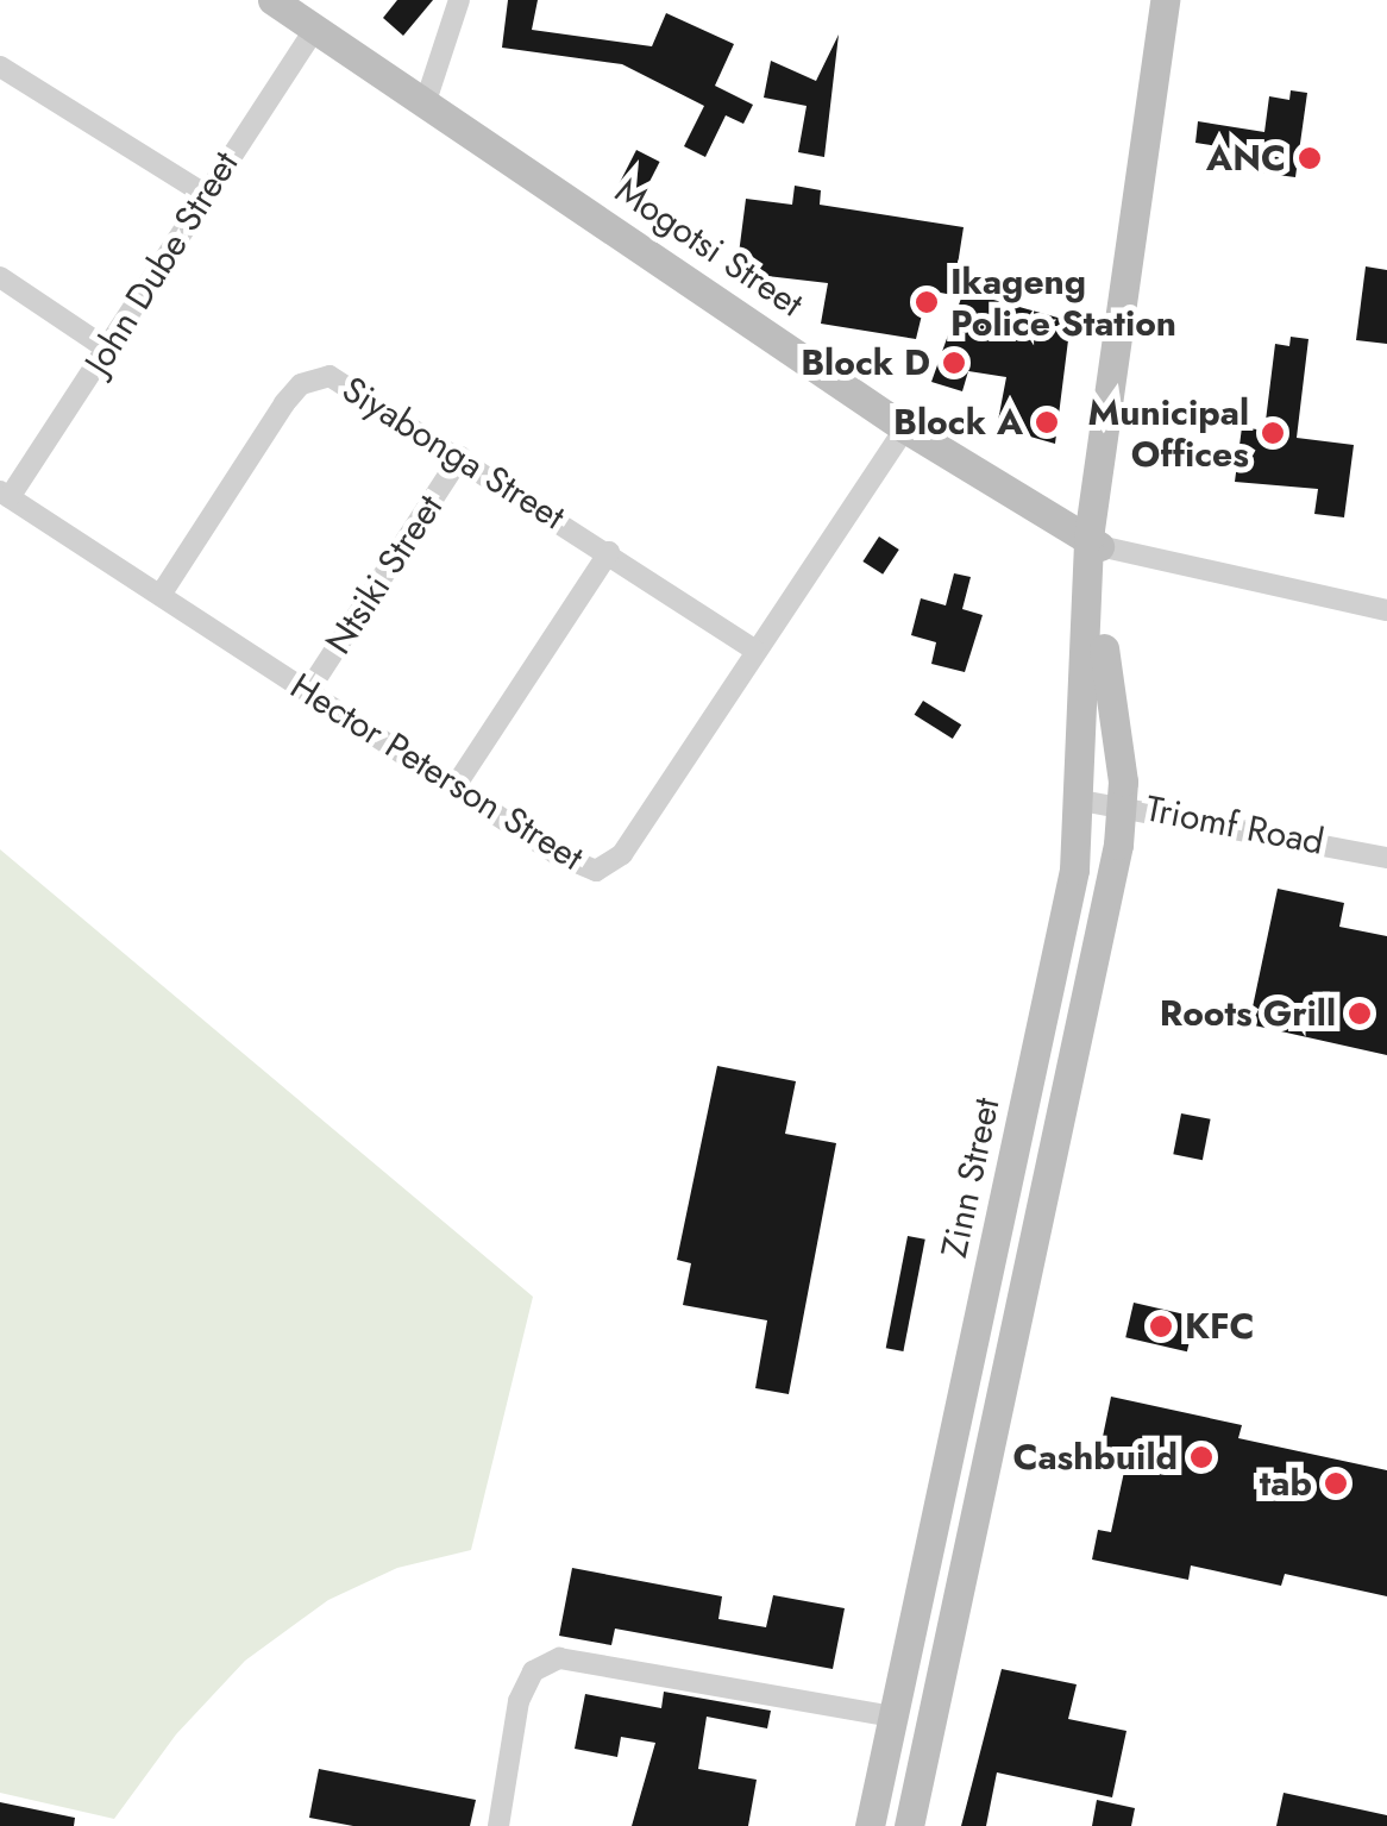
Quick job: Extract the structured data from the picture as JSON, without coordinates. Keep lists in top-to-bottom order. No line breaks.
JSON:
{"streets":{"street":["Mogotsi Street","John Dube Street","Siyabonga Street","Ntsiki Street","Hector Peterson Street","Triomf Road","Zinn Street"]},"crossings":[["Mogotsi Street","John Dube Street"],["Mogotsi Street","Hector Peterson Street"],["Mogotsi Street","Zinn Street"],["John Dube Street","Hector Peterson Street"],["Siyabonga Street","Ntsiki Street"],["Siyabonga Street","Hector Peterson Street"],["Ntsiki Street","Hector Peterson Street"],["Triomf Road","Zinn Street"]],"places":["ANC","Ikageng Police Station","Block D","Block A","Municipal Offices","Roots Grill","KFC","Cashbuild","tab"]}
